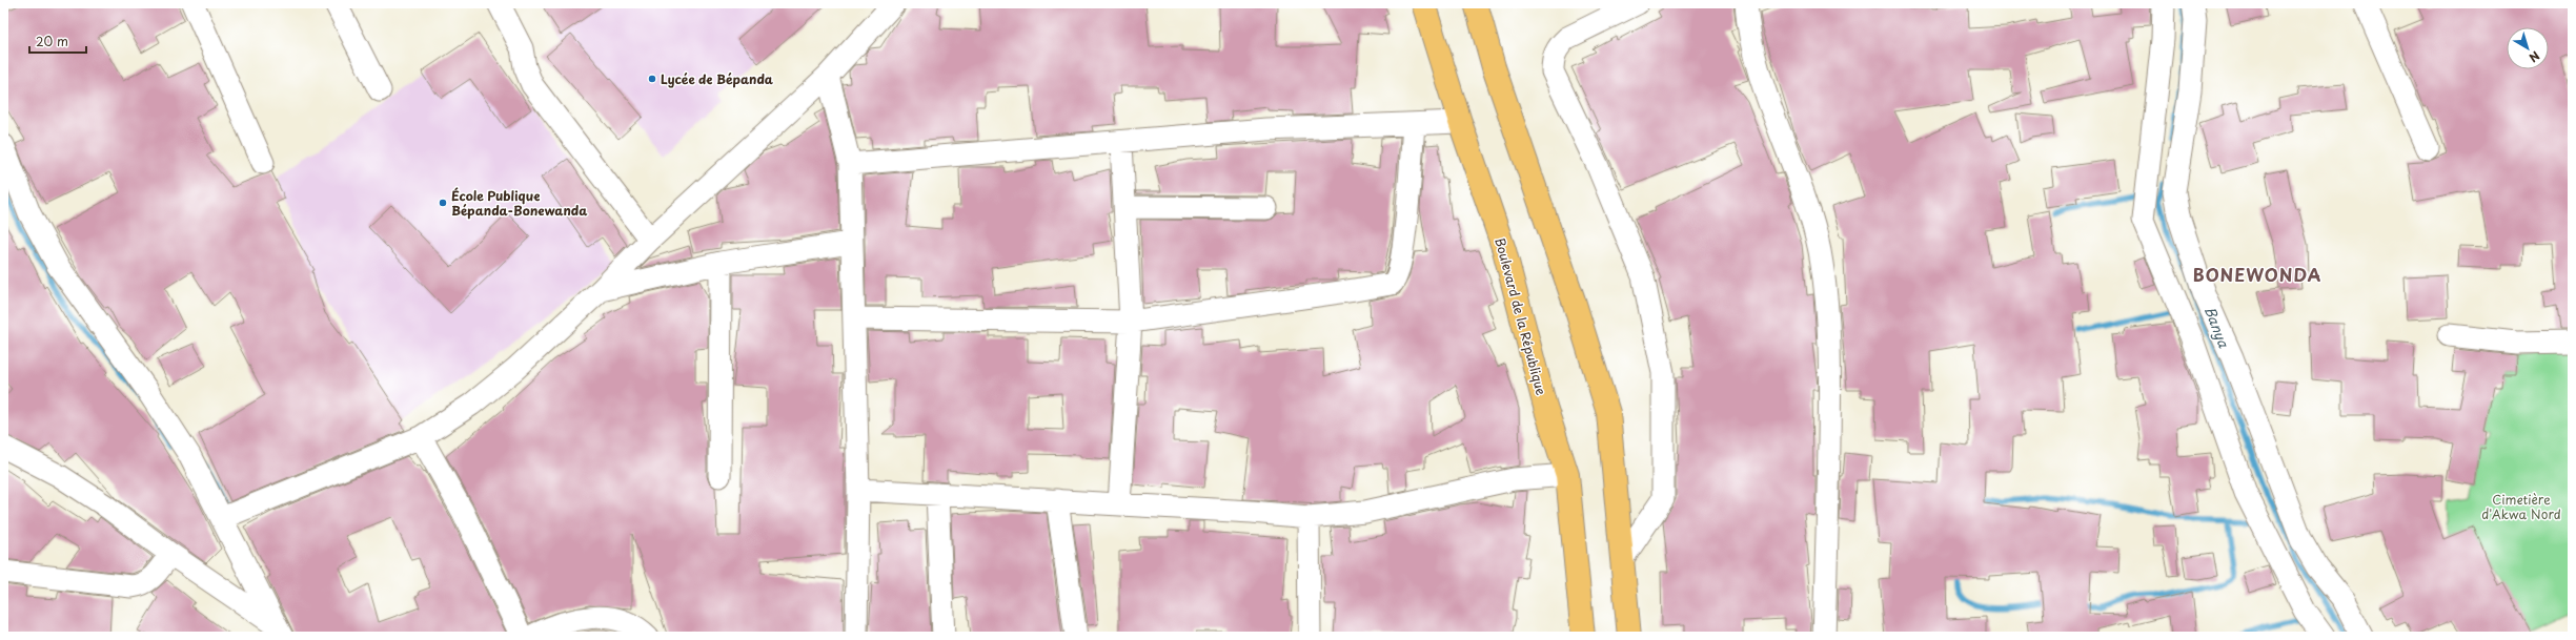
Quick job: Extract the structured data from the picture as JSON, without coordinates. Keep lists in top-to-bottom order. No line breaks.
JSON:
{"streets":{"main road":["Boulevard de la République"]},"districts":["BONEWONDA"],"water":["Banya"],"parks":["Cimetière d'Akwa Nord"],"places":["Lycée de Bépanda","École Publique Bépanda-Bonewanda"],"scale_bar":"20 m","north":"bottom right"}
